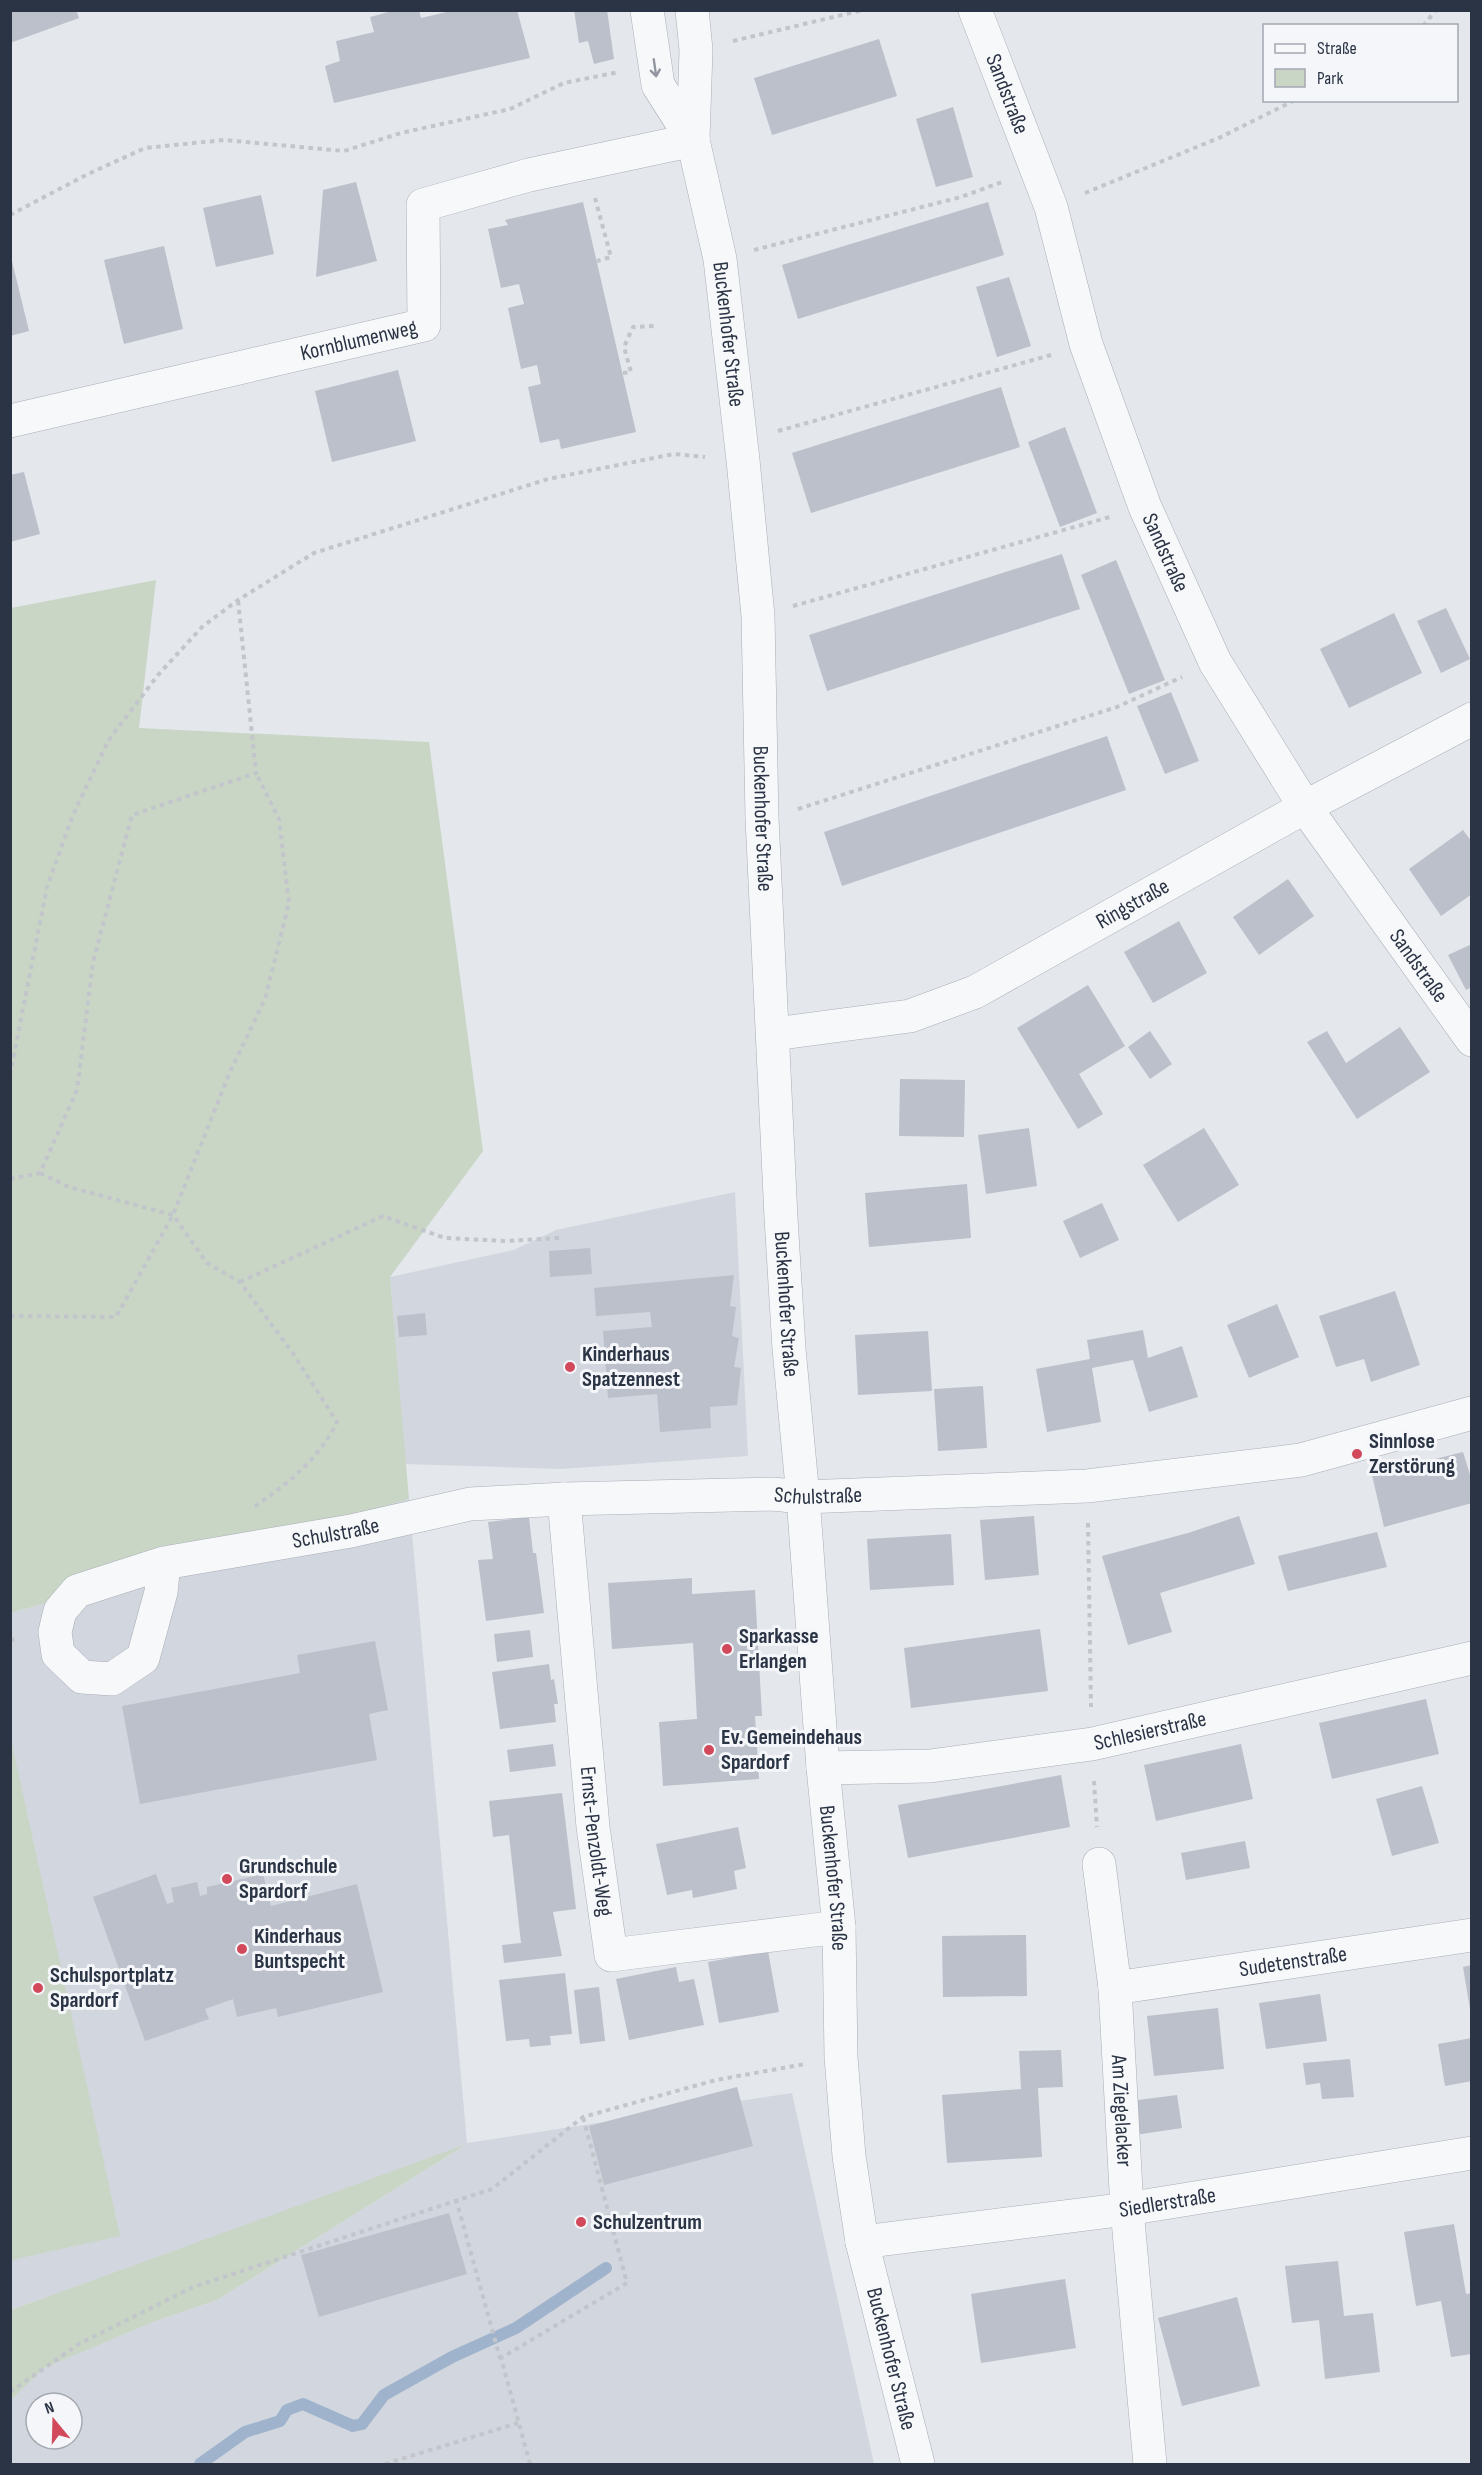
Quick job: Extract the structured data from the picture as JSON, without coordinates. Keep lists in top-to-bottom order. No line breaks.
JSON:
{"streets":{"street":["Sandstraße","Buckenhofer Straße","Kornblumenweg","Ringstraße","Schulstraße","Schlesierstraße","Ernst-Penzoldt-Weg","Sudetenstraße","Am Ziegelacker","Siedlerstraße"]},"crossings":[["Sandstraße","Ringstraße"],["Buckenhofer Straße","Kornblumenweg"],["Buckenhofer Straße","Ringstraße"],["Buckenhofer Straße","Schulstraße"],["Buckenhofer Straße","Schlesierstraße"],["Buckenhofer Straße","Ernst-Penzoldt-Weg"],["Buckenhofer Straße","Siedlerstraße"],["Schulstraße","Ernst-Penzoldt-Weg"],["Sudetenstraße","Am Ziegelacker"],["Am Ziegelacker","Siedlerstraße"]],"places":["Kinderhaus Spatzennest","Sinnlose Zerstörung","Sparkasse Erlangen","Ev. Gemeindehaus Spardorf","Grundschule Spardorf","Kinderhaus Buntspecht","Schulsportplatz Spardorf","Schulzentrum"],"legend":["Straße","Park"],"north":"top"}
